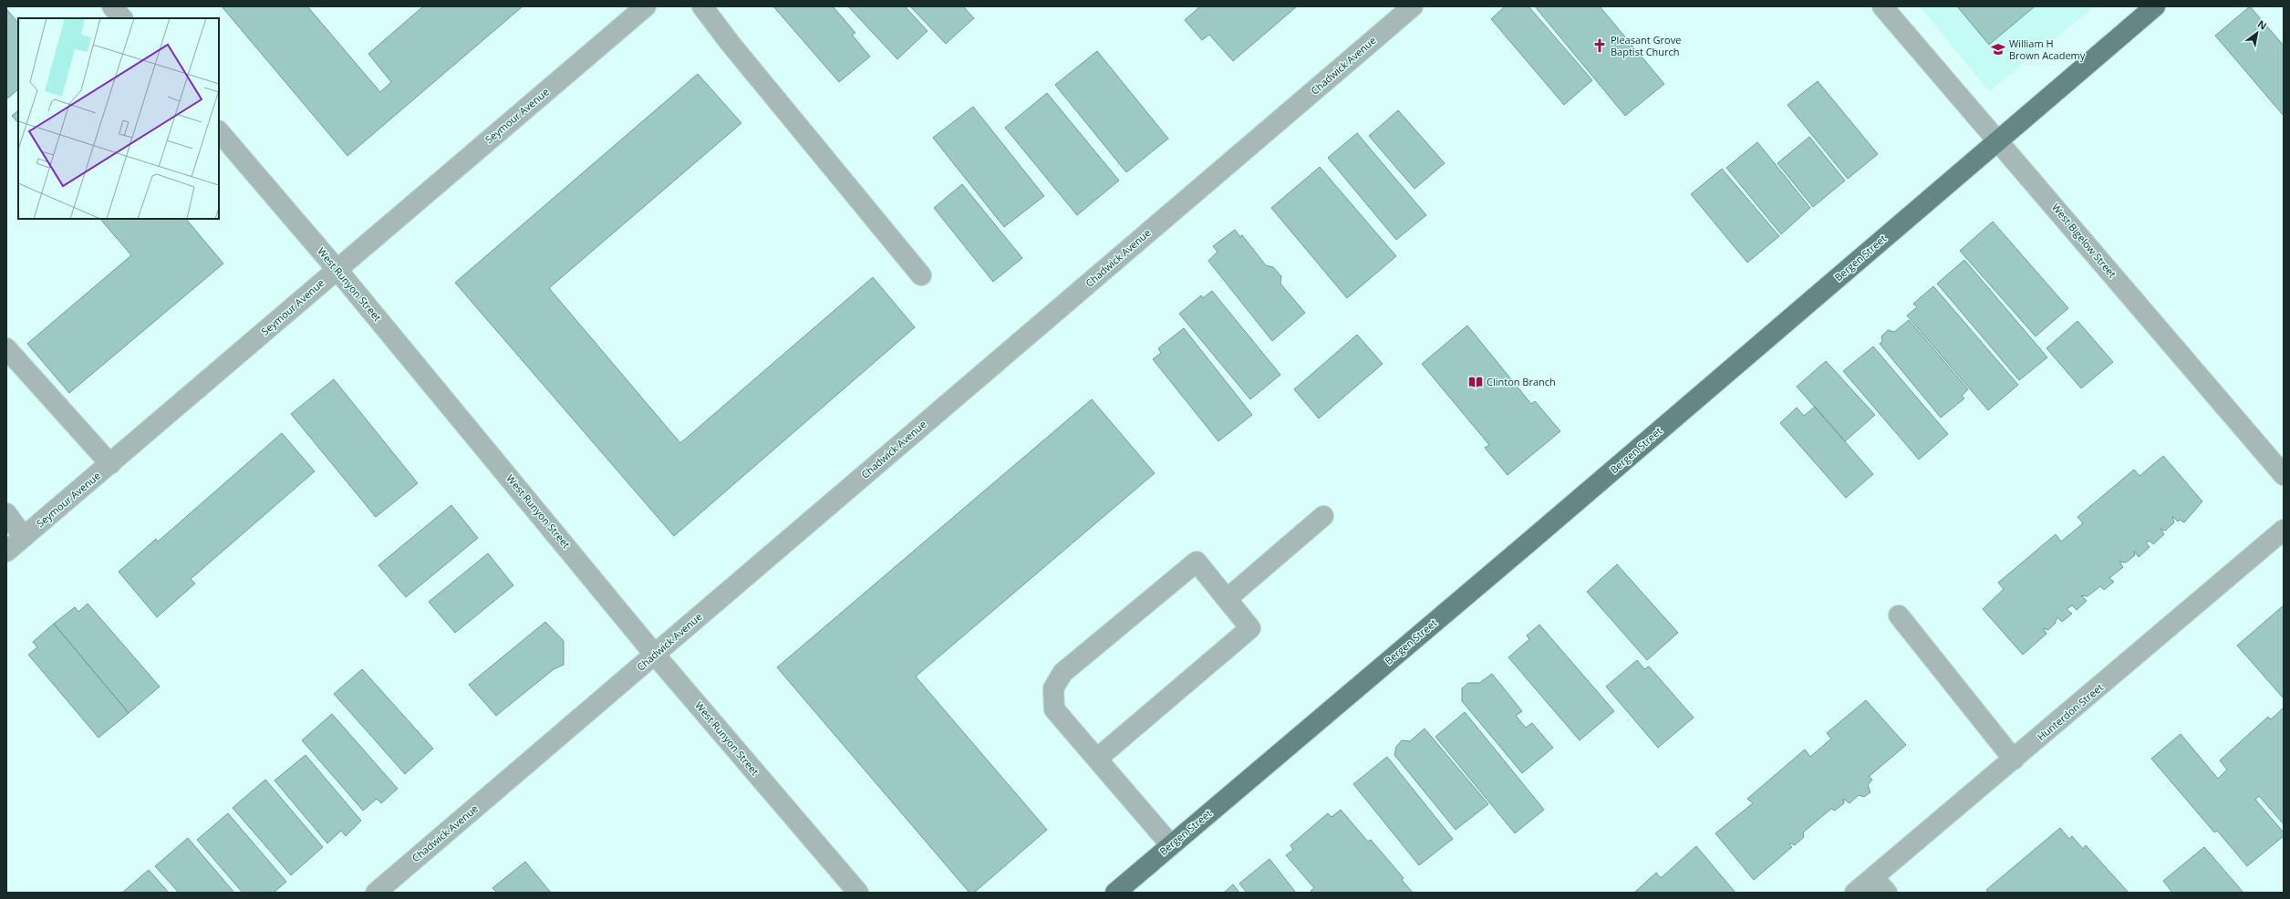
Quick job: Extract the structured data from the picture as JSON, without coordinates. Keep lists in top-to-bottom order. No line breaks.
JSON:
{"streets":{"main road":["Bergen Street"],"street":["Chadwick Avenue","Seymour Avenue","West Bigelow Street","West Runyon Street","Hunterdon Street"]},"crossings":[["Chadwick Avenue","West Runyon Street"],["Seymour Avenue","West Runyon Street"],["West Bigelow Street","Bergen Street"]],"places":{"church":["Pleasant Grove Baptist Church"],"school or university":["William H Brown Academy"],"library":["Clinton Branch"]},"north":"top right"}
